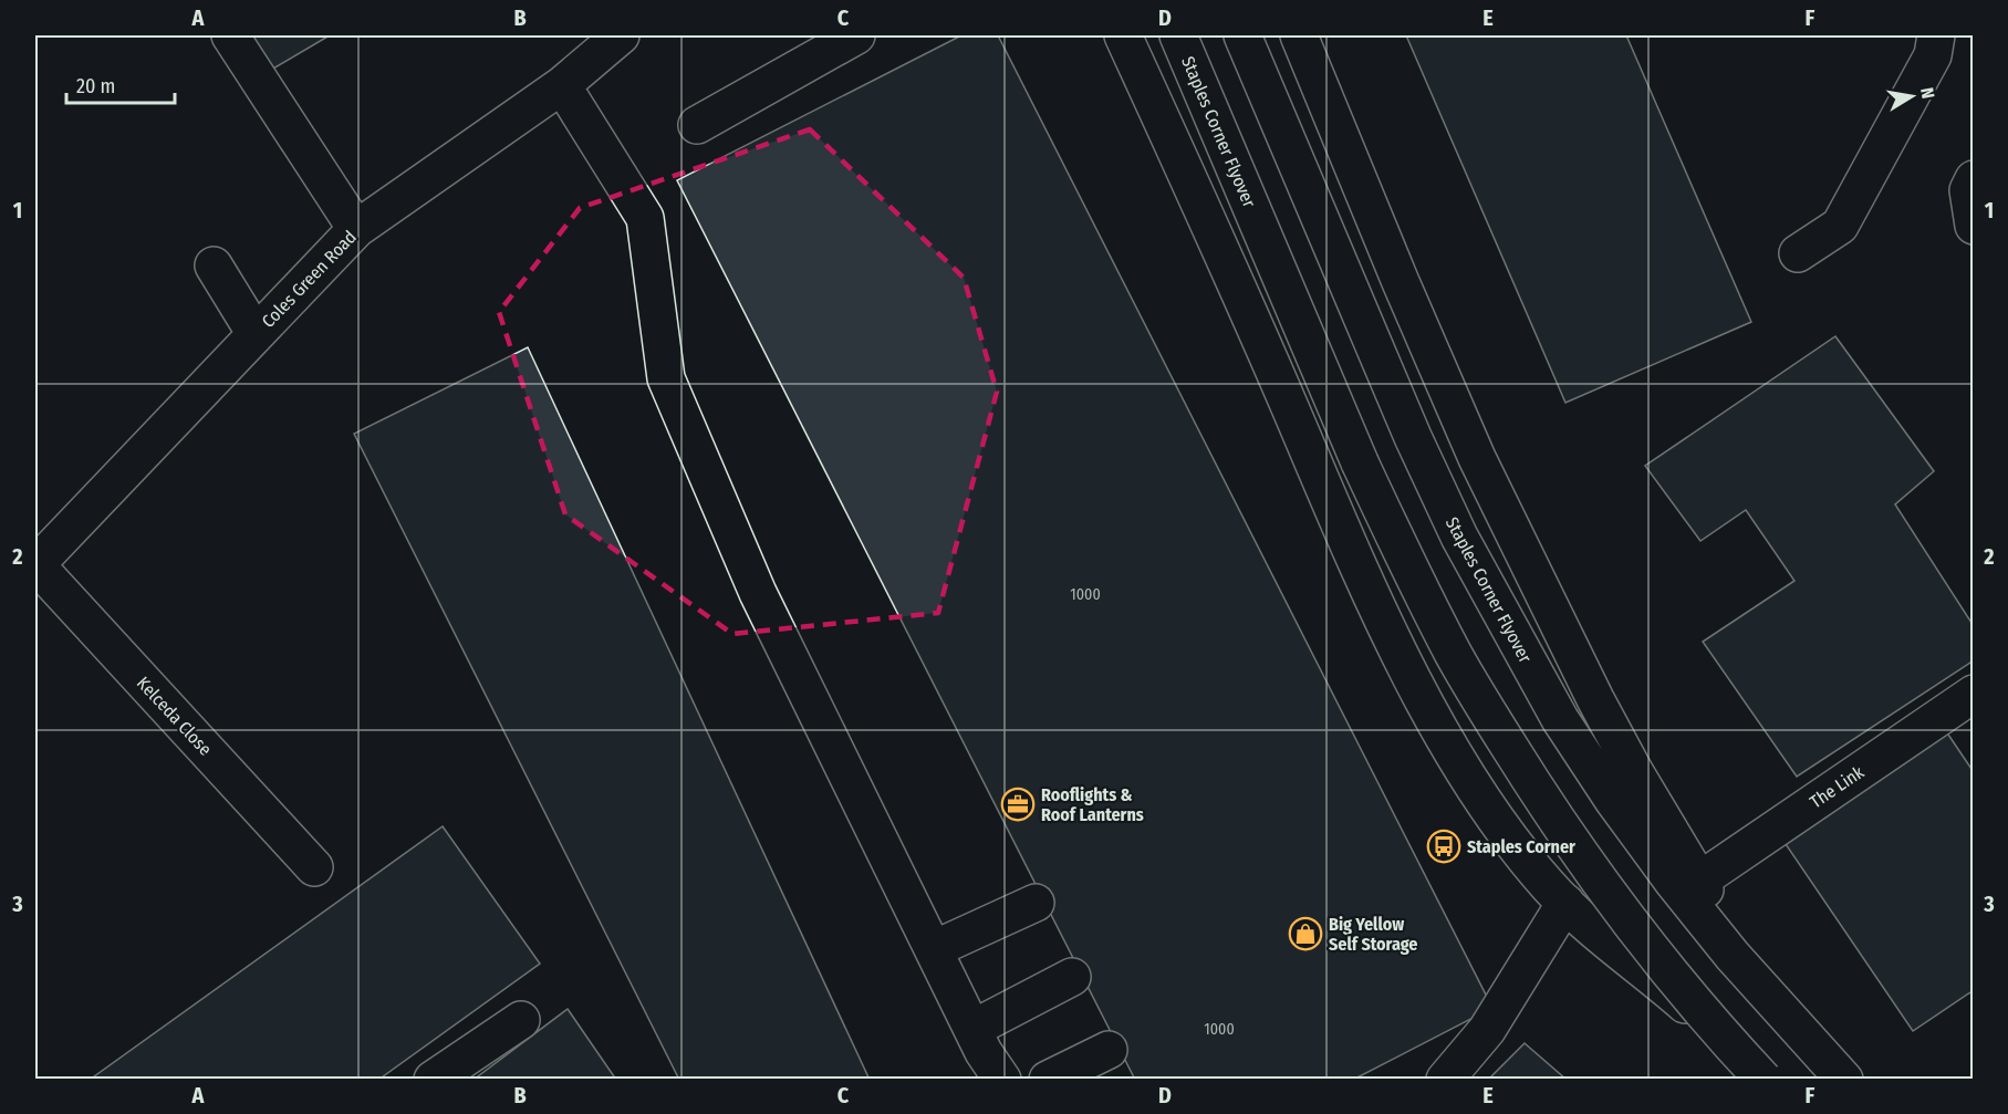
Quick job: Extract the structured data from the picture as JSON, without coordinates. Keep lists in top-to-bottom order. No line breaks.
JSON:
{"streets":{"main road":["Staples Corner Flyover","Coles Green Road","Kelceda Close","The Link"]},"crossings":[["Coles Green Road","Kelceda Close"]],"places":{"office":["Rooflights & Roof Lanterns"],"bus stop":["Staples Corner"],"shop":["Big Yellow Self Storage"]},"house_numbers":["1000","1000"],"scale_bar":"20 m","north":"right","grid":{"columns":["A","B","C","D","E","F"],"rows":["1","2","3"]}}
